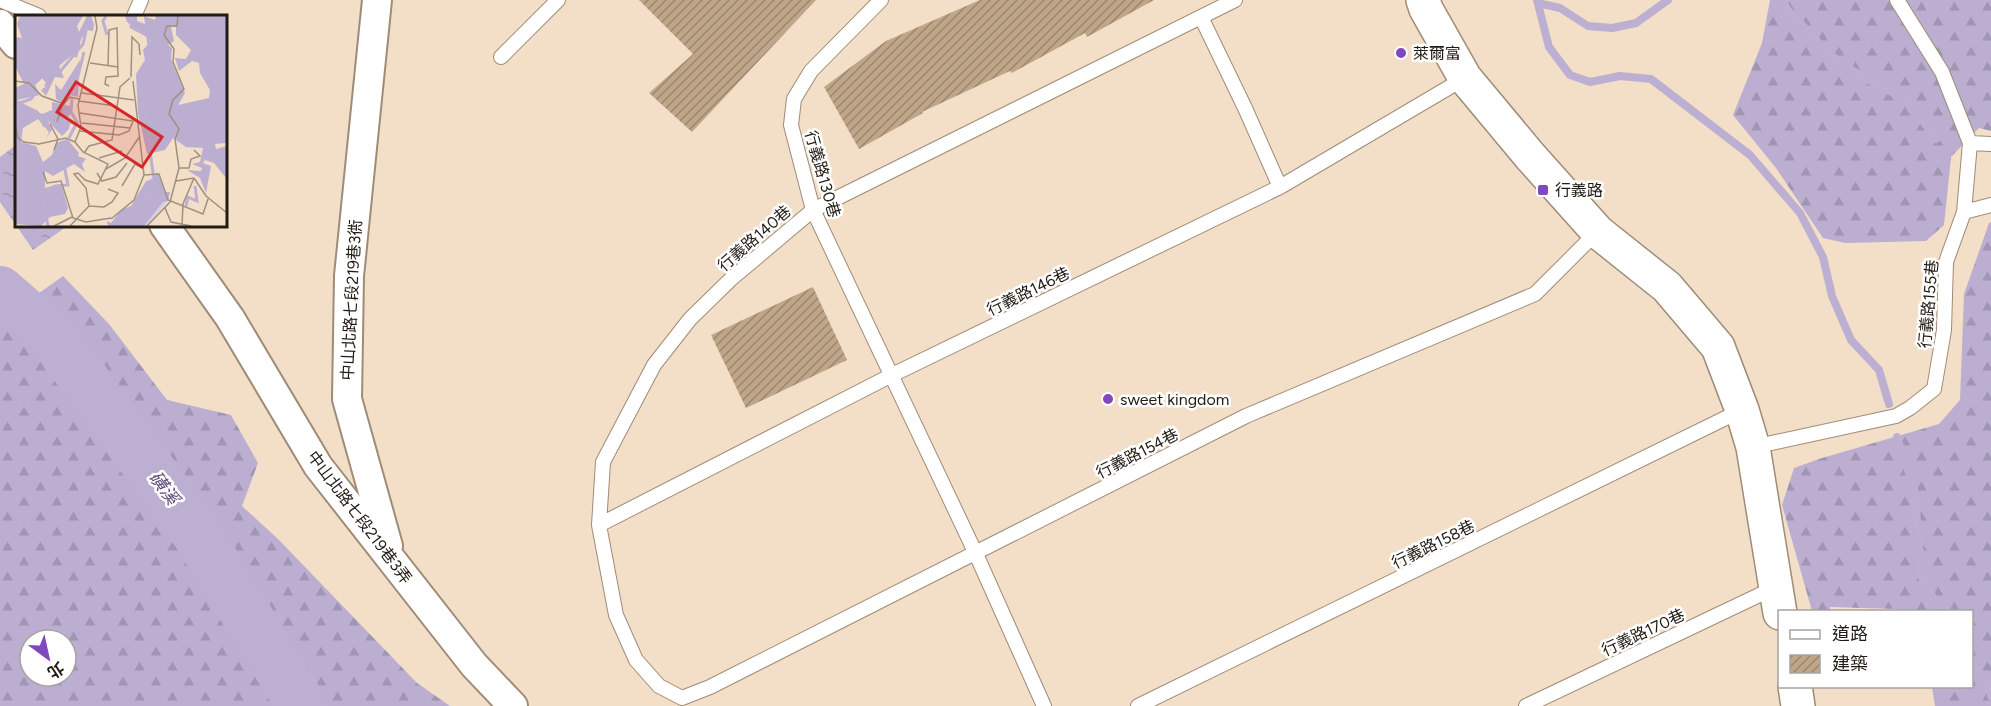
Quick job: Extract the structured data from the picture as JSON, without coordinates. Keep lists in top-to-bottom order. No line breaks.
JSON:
{"streets":{"street":["中山北路七段219巷3衖","中山北路七段219巷3弄"],"lane":["行義路130巷","行義路140巷","行義路146巷","行義路155巷","行義路154巷","行義路158巷","行義路170巷"]},"crossings":[["行義路130巷","行義路140巷"],["行義路130巷","行義路146巷"],["行義路130巷","行義路154巷"],["行義路140巷","行義路146巷"],["行義路140巷","行義路154巷"],["中山北路七段219巷3衖","中山北路七段219巷3弄"]],"water":["磺溪"],"places":{"other":["萊爾富","sweet kingdom"],"transit":["行義路"]},"legend":["道路","建築"],"north":"bottom right"}
